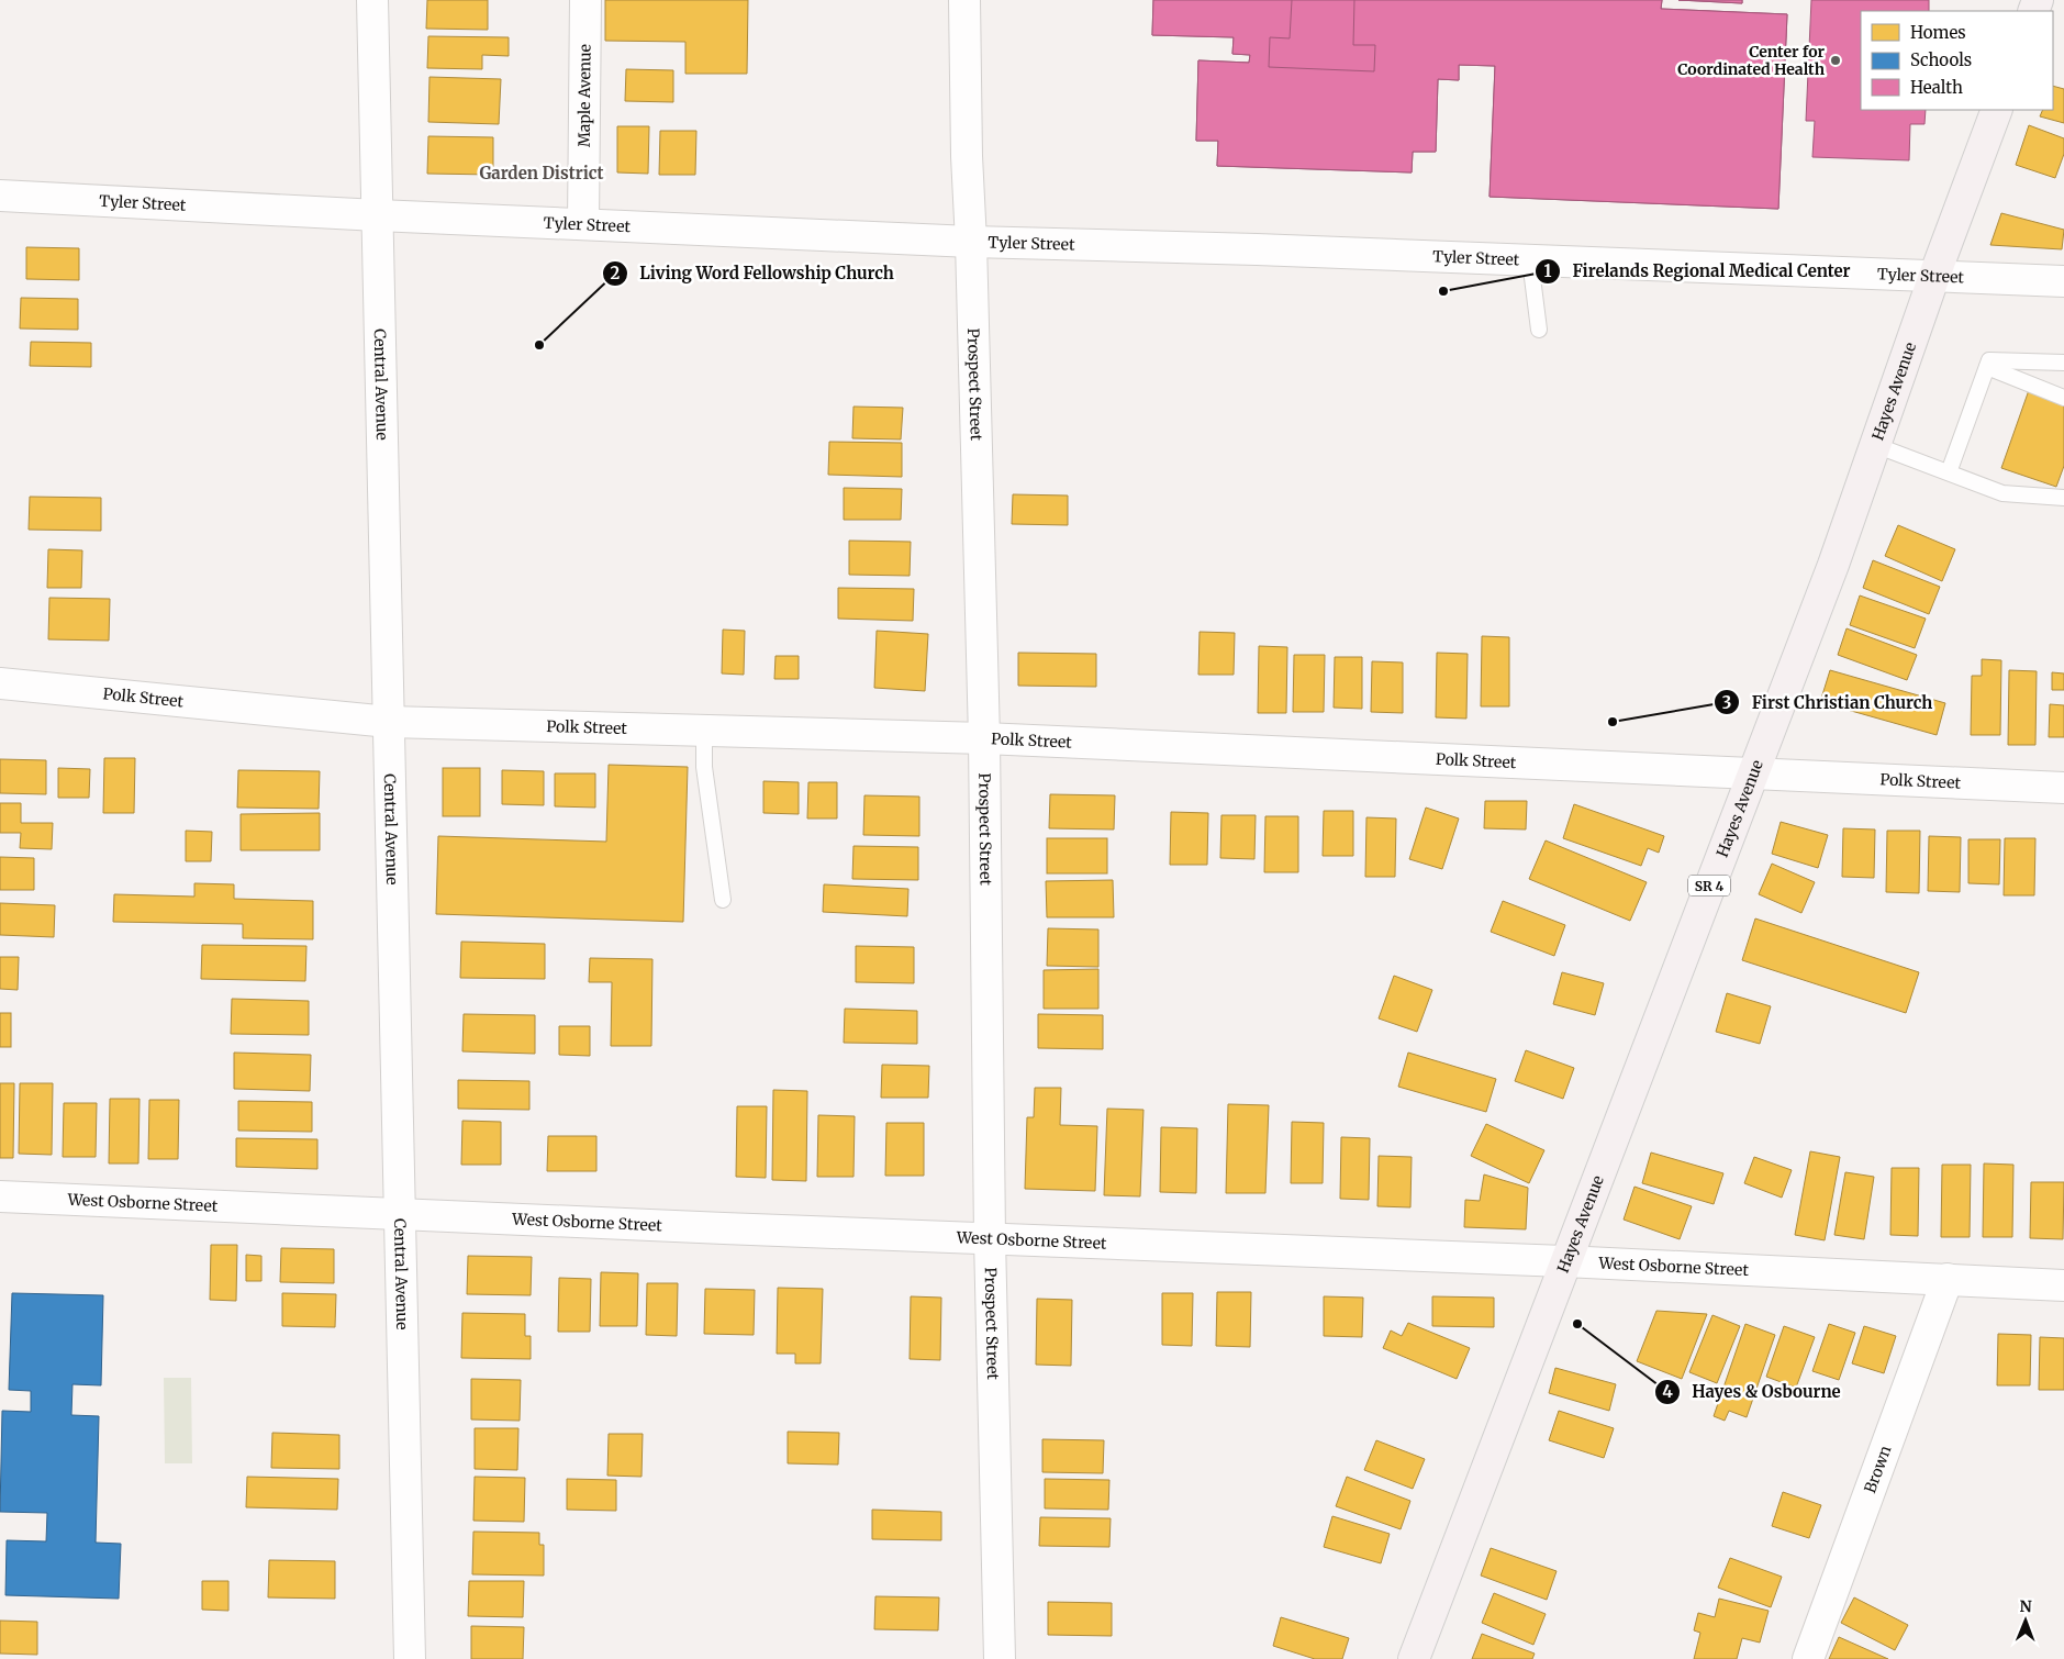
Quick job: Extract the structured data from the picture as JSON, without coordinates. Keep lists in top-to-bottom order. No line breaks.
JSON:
{"streets":{"main road":["Hayes Avenue","SR 4"],"street":["Maple Avenue","Tyler Street","Central Avenue","Prospect Street","Polk Street","West Osborne Street","Brown"]},"crossings":[["Maple Avenue","Tyler Street"],["Tyler Street","Central Avenue"],["Tyler Street","Prospect Street"],["Tyler Street","Hayes Avenue"],["Central Avenue","Polk Street"],["Central Avenue","West Osborne Street"],["Prospect Street","Polk Street"],["Prospect Street","West Osborne Street"],["Hayes Avenue","Polk Street"],["Hayes Avenue","West Osborne Street"],["West Osborne Street","Brown"]],"districts":["Garden District"],"places":["Center for Coordinated Health","Firelands Regional Medical Center","Living Word Fellowship Church","First Christian Church","Hayes & Osbourne"],"legend":["Homes","Schools","Health"],"north":"top"}
